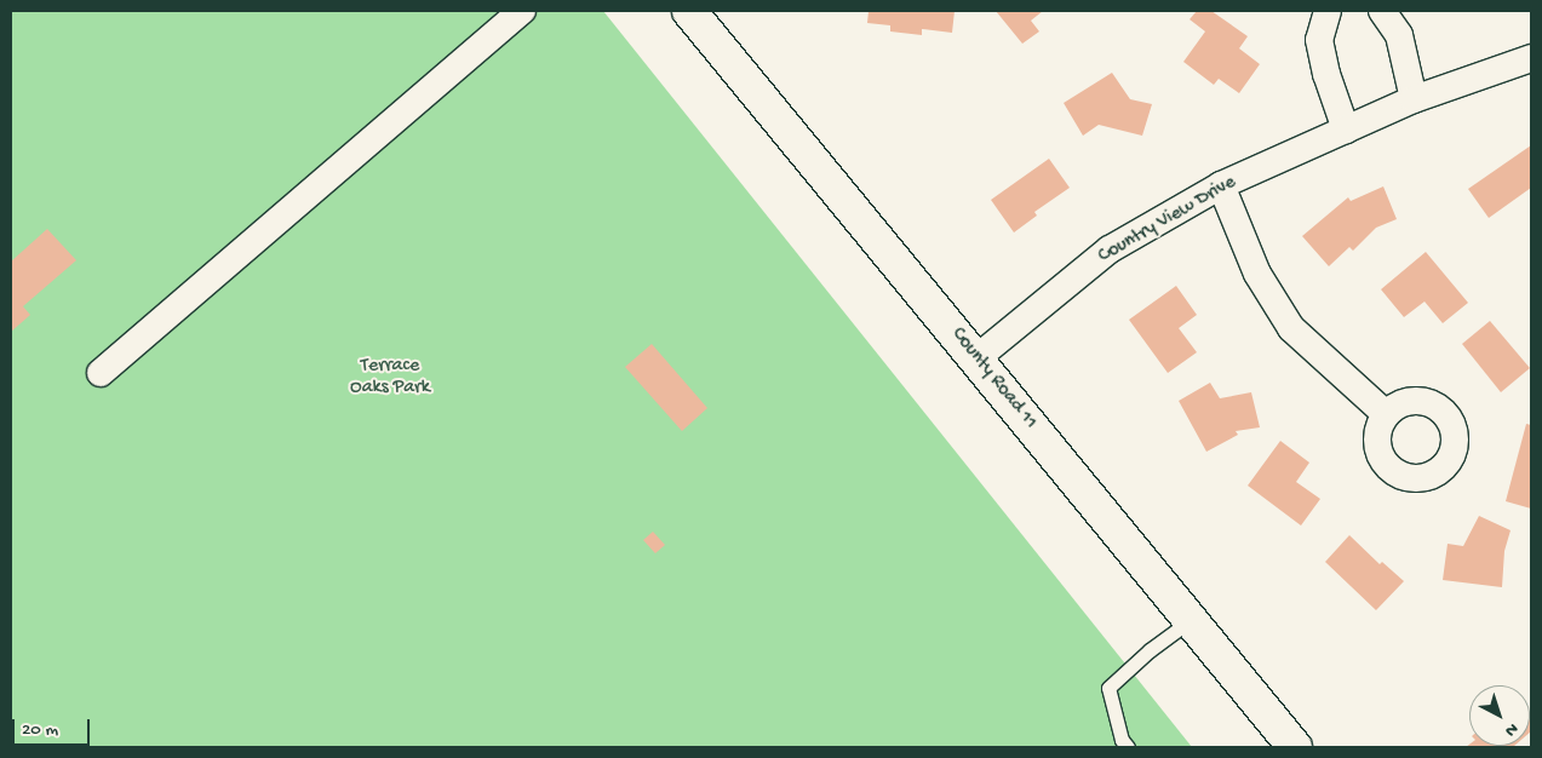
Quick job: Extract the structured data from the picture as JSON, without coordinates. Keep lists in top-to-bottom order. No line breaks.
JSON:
{"streets":{"street":["Country View Drive","County Road 11"]},"crossings":[["Country View Drive","County Road 11"]],"parks":["Terrace Oaks Park"],"scale_bar":"20 m","north":"bottom right"}
